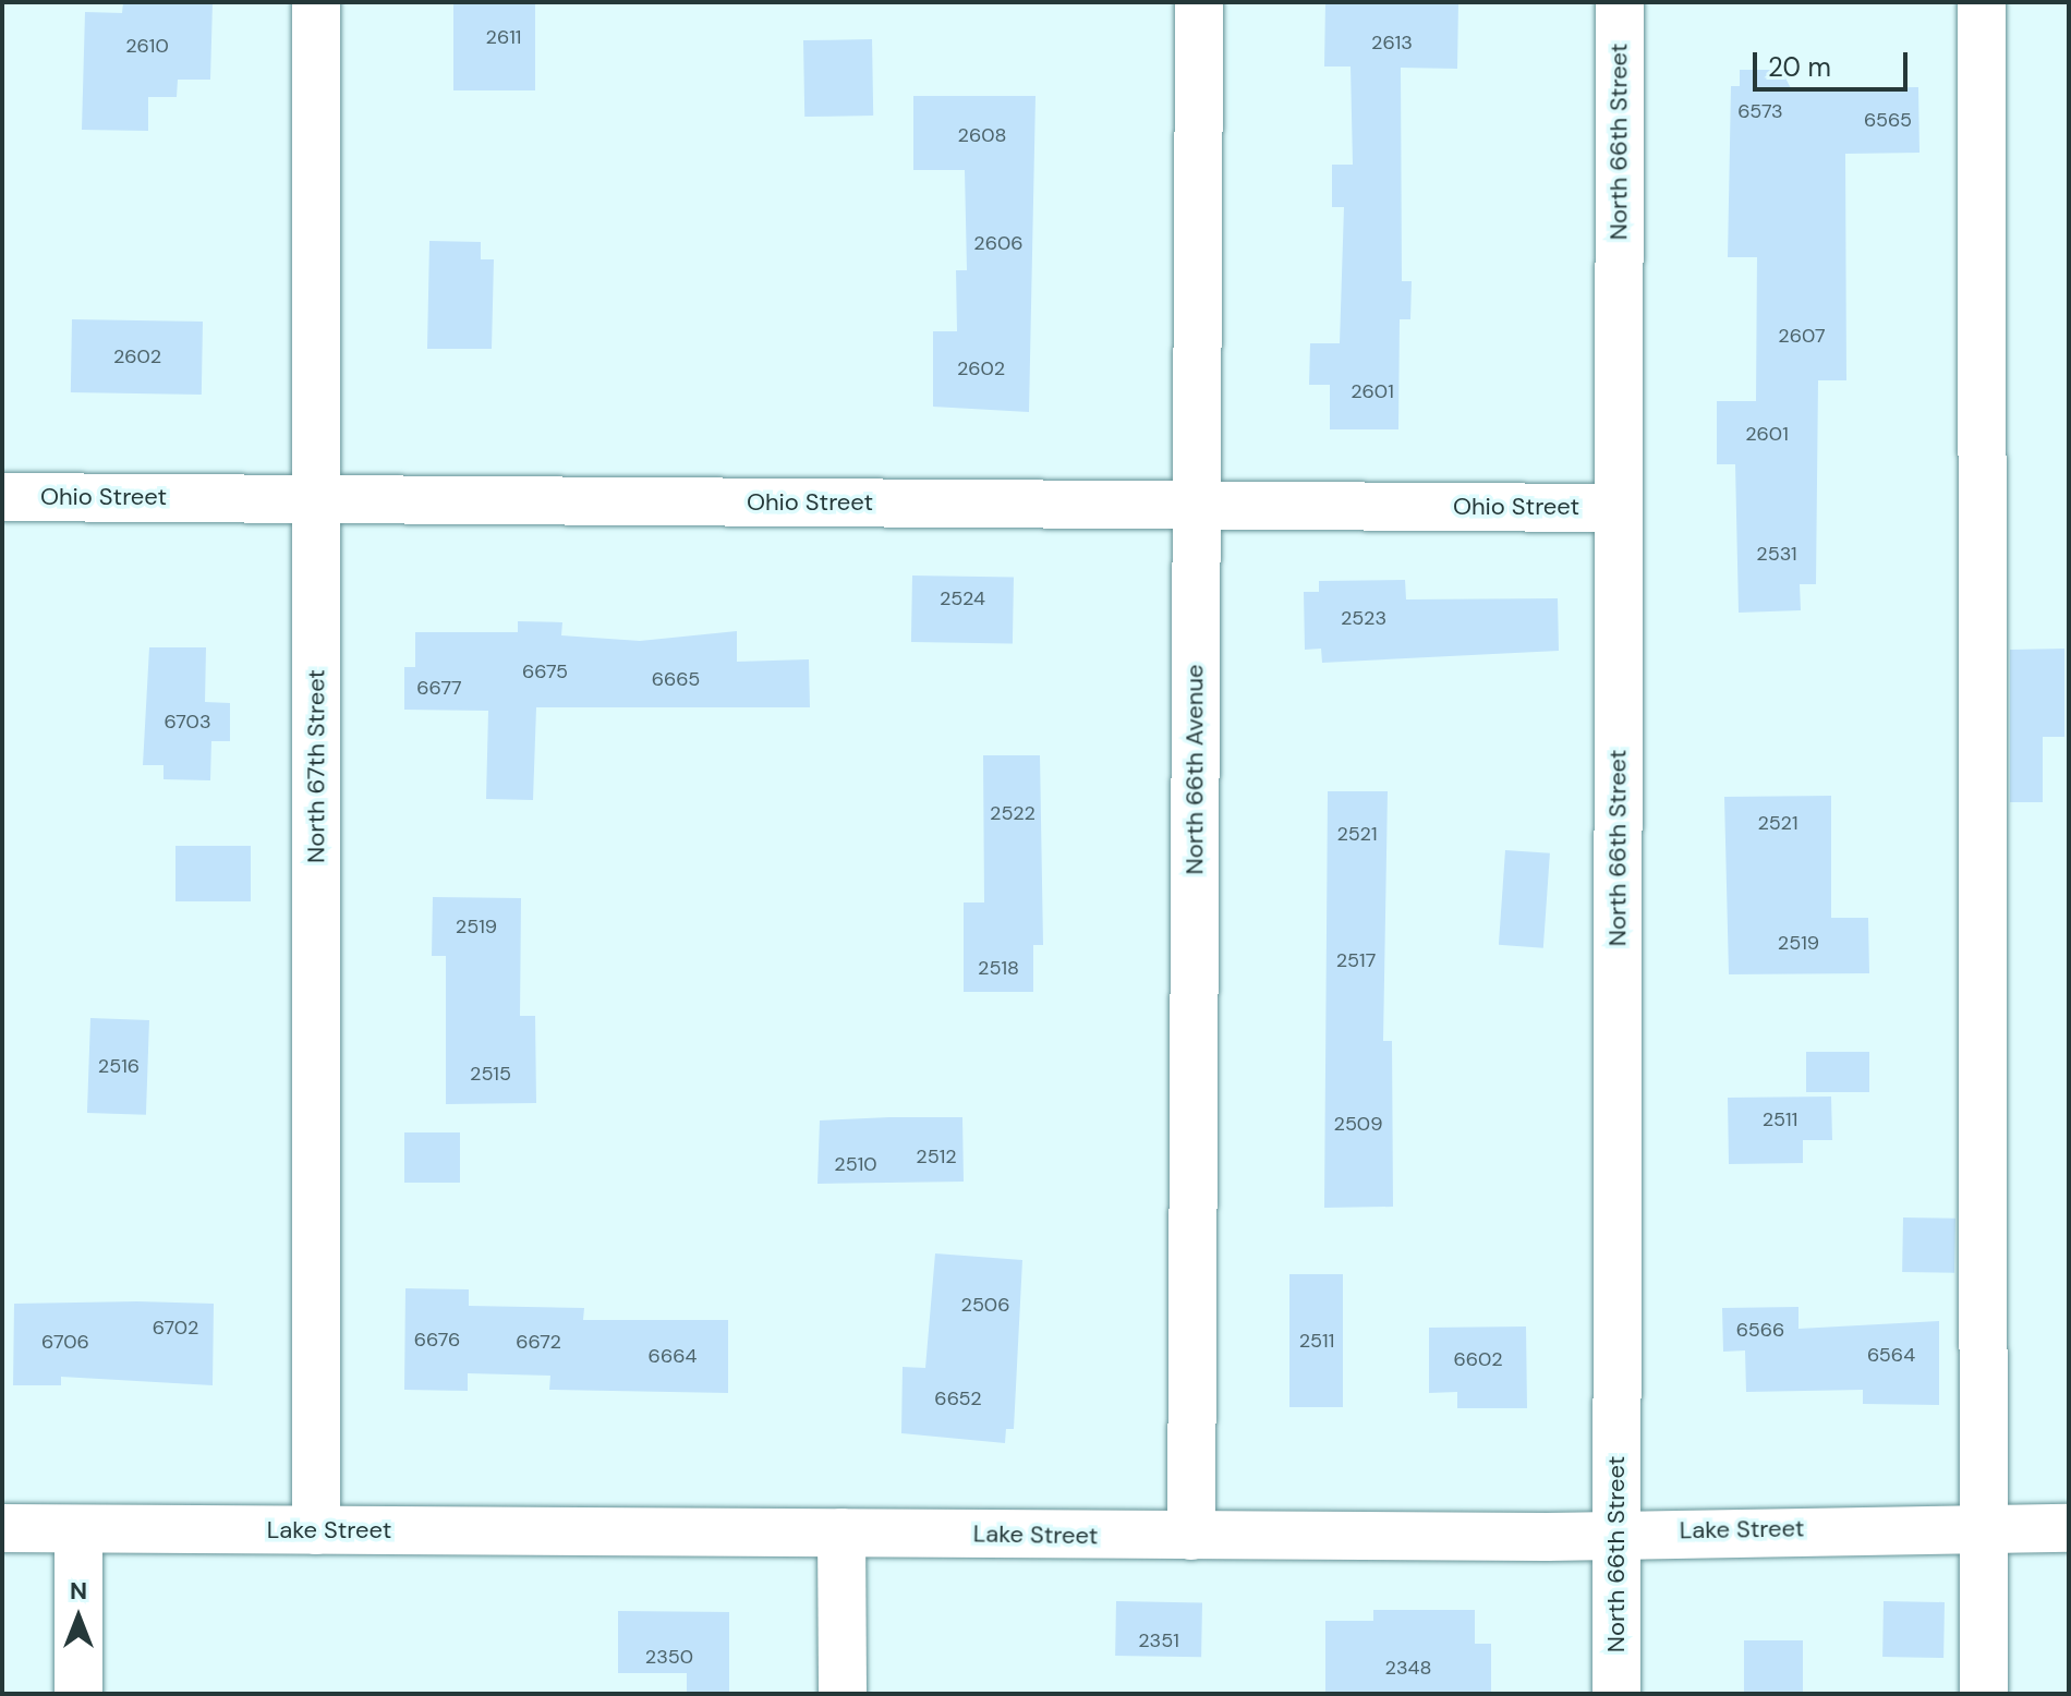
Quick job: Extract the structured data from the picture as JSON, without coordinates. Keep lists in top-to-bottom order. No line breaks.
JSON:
{"streets":{"street":["North 66th Street","Ohio Street","North 67th Street","North 66th Avenue","Lake Street"]},"crossings":[["North 66th Street","Ohio Street"],["North 66th Street","Lake Street"],["Ohio Street","North 67th Street"],["Ohio Street","North 66th Avenue"],["North 67th Street","Lake Street"],["North 66th Avenue","Lake Street"]],"house_numbers":["2611","2613","2610","6573","6565","2608","2606","2607","2602","2602","2601","2601","2531","2524","2523","6675","6665","6677","6703","2522","2521","2521","2519","2519","2517","2518","2516","2515","2511","2509","2512","2510","2506","6702","6566","6676","2511","6706","6672","6564","6664","6602","6652","2351","2350","2348"],"scale_bar":"20 m","north":"top"}
